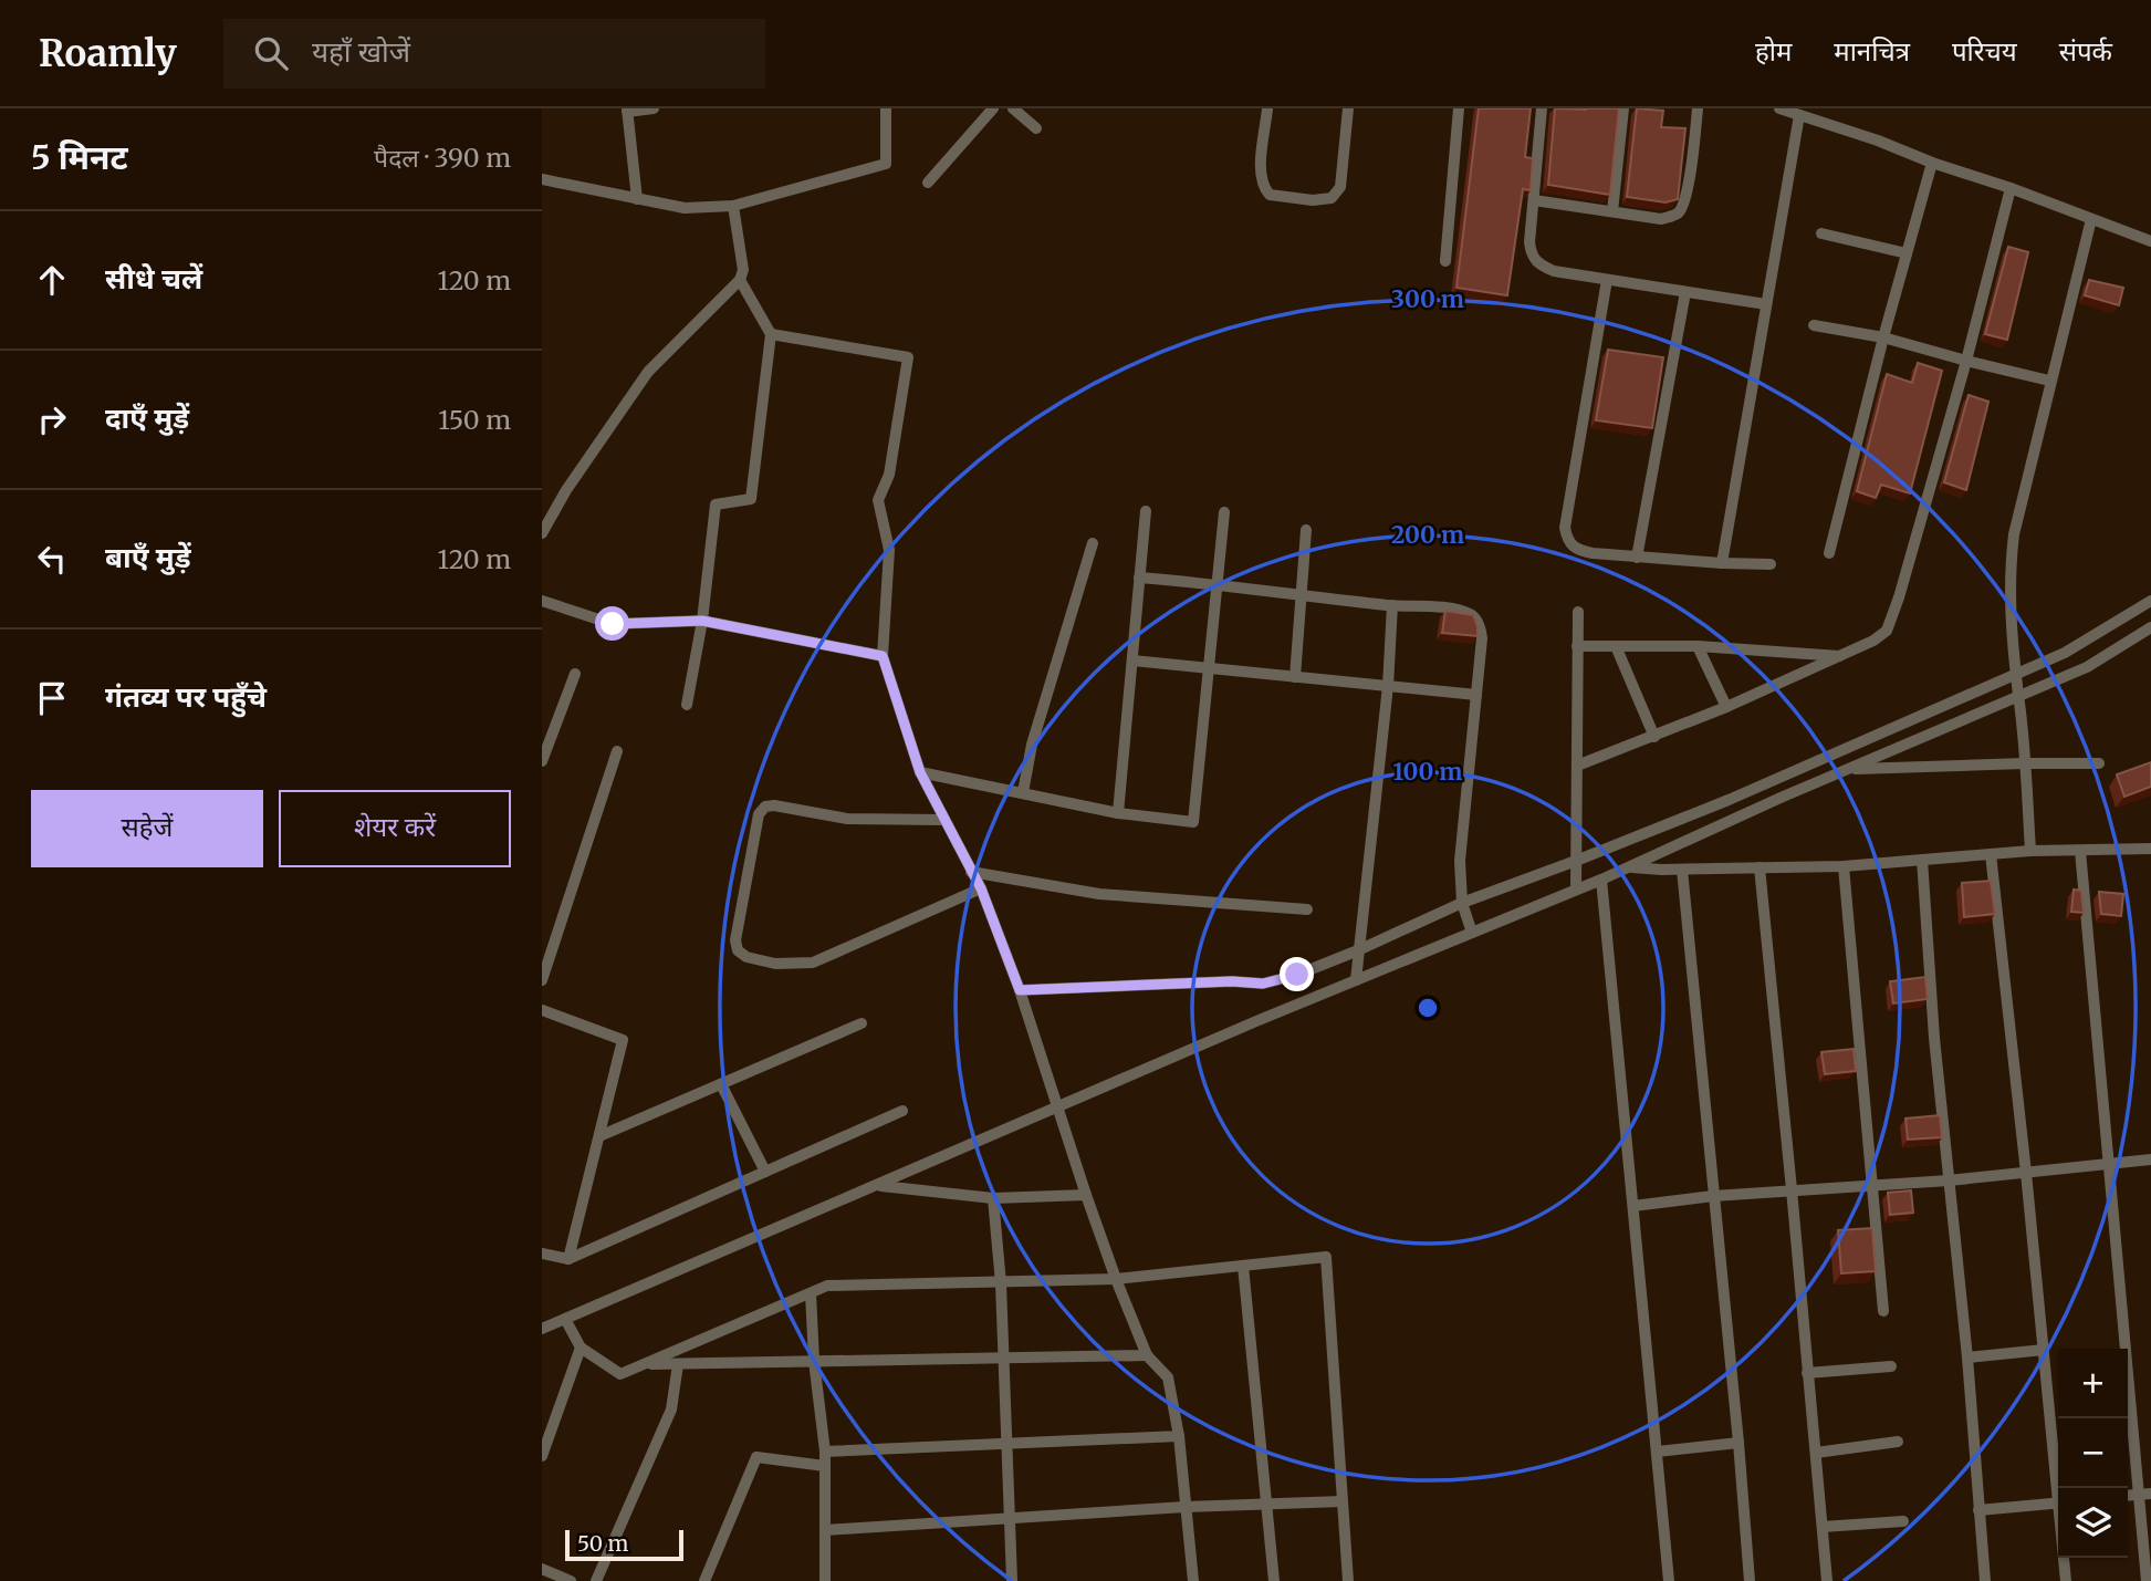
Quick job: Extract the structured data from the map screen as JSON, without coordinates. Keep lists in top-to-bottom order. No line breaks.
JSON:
{"scale_bar":"50 m","page":{"header":"Roamly","search":"यहाँ खोजें","nav":["होम","मानचित्र","परिचय","संपर्क"],"heading":["5 मिनट","पैदल · 390 m"],"list":[["सीधे चलें","120 m"],["दाएँ मुड़ें","150 m"],["बाएँ मुड़ें","120 m"],"गंतव्य पर पहुँचे"],"buttons":["सहेजें","शेयर करें"],"map_buttons":["+","−"],"scale":"50 m"},"rings":["300 m","200 m","100 m"]}
